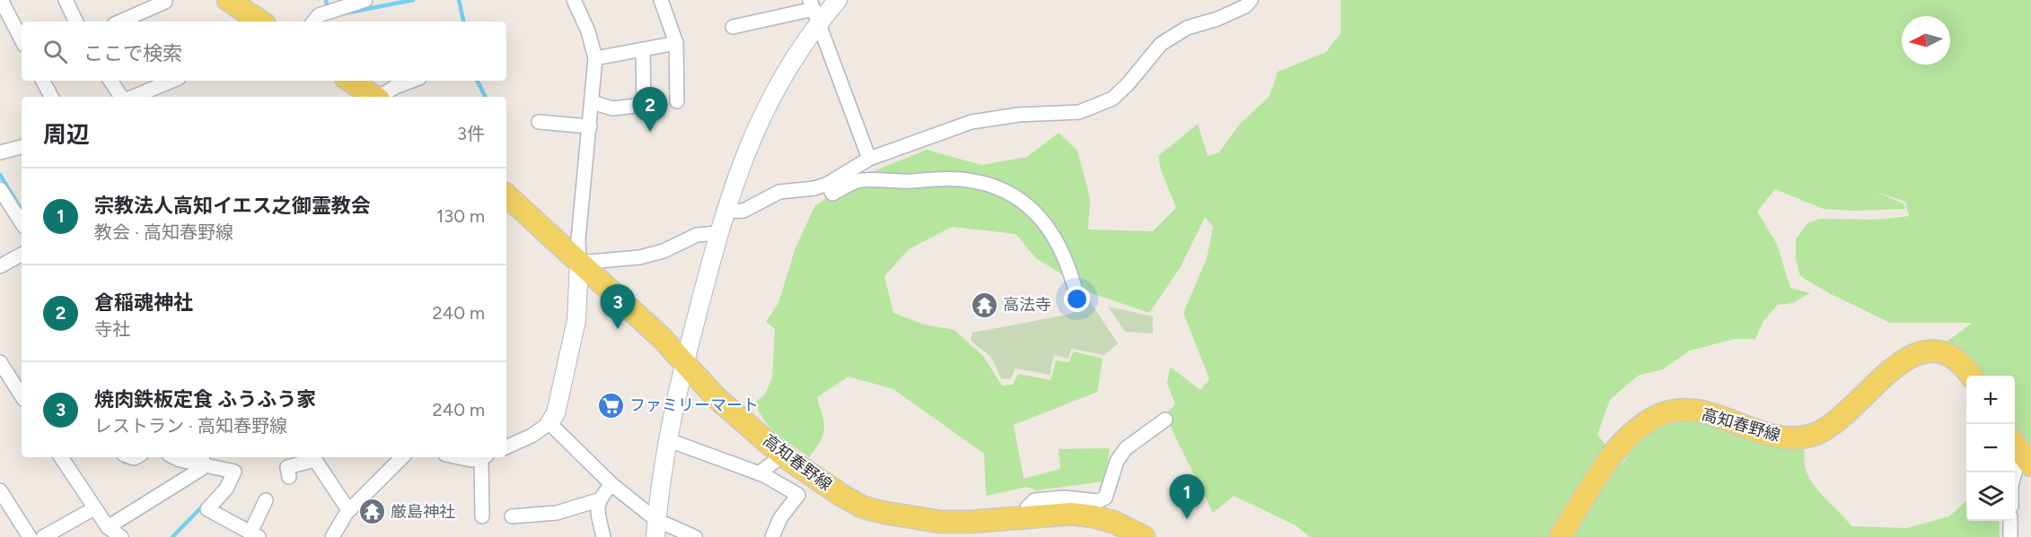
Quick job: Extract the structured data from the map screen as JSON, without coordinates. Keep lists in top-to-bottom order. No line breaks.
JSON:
{"streets":{"main road":["高知春野線"]},"places":{"temple":["高法寺","厳島神社"],"supermarket":["ファミリーマート"]},"north":"left","page":{"search":"ここで検索","pins":["2","3","1"],"heading":["周辺","3件"],"list":[{"mark":"1","name":"宗教法人高知イエス之御霊教会","note":"教会 · 高知春野線","value":"130 m"},{"mark":"2","name":"倉稲魂神社","note":"寺社","value":"240 m"},{"mark":"3","name":"焼肉鉄板定食 ふうふう家","note":"レストラン · 高知春野線","value":"240 m"}],"map_buttons":["+","−"]}}
